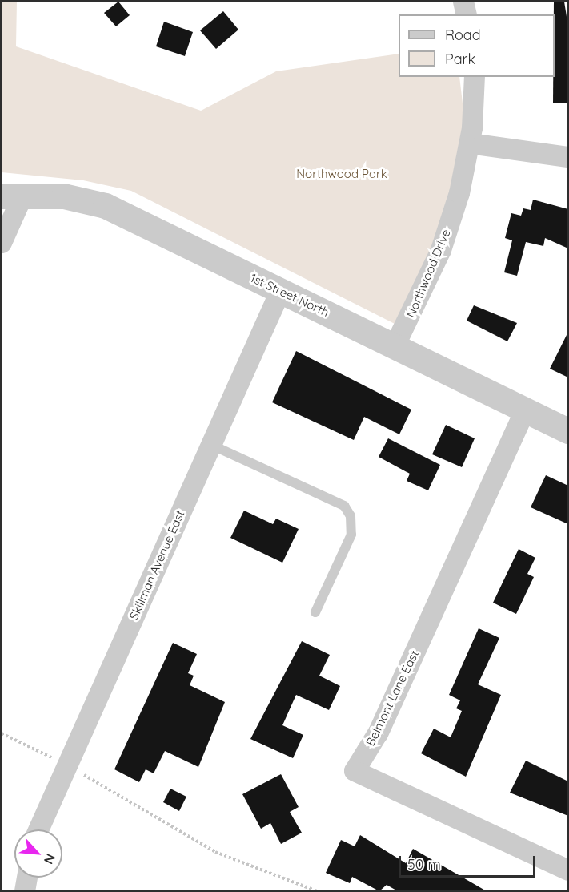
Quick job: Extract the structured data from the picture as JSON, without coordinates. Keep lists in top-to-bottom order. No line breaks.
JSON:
{"streets":{"street":["Northwood Drive","1st Street North","Skillman Avenue East","Belmont Lane East"]},"crossings":[["Northwood Drive","1st Street North"],["1st Street North","Skillman Avenue East"],["1st Street North","Belmont Lane East"]],"parks":["Northwood Park"],"legend":["Road","Park"],"scale_bar":"50 m","north":"bottom right"}
